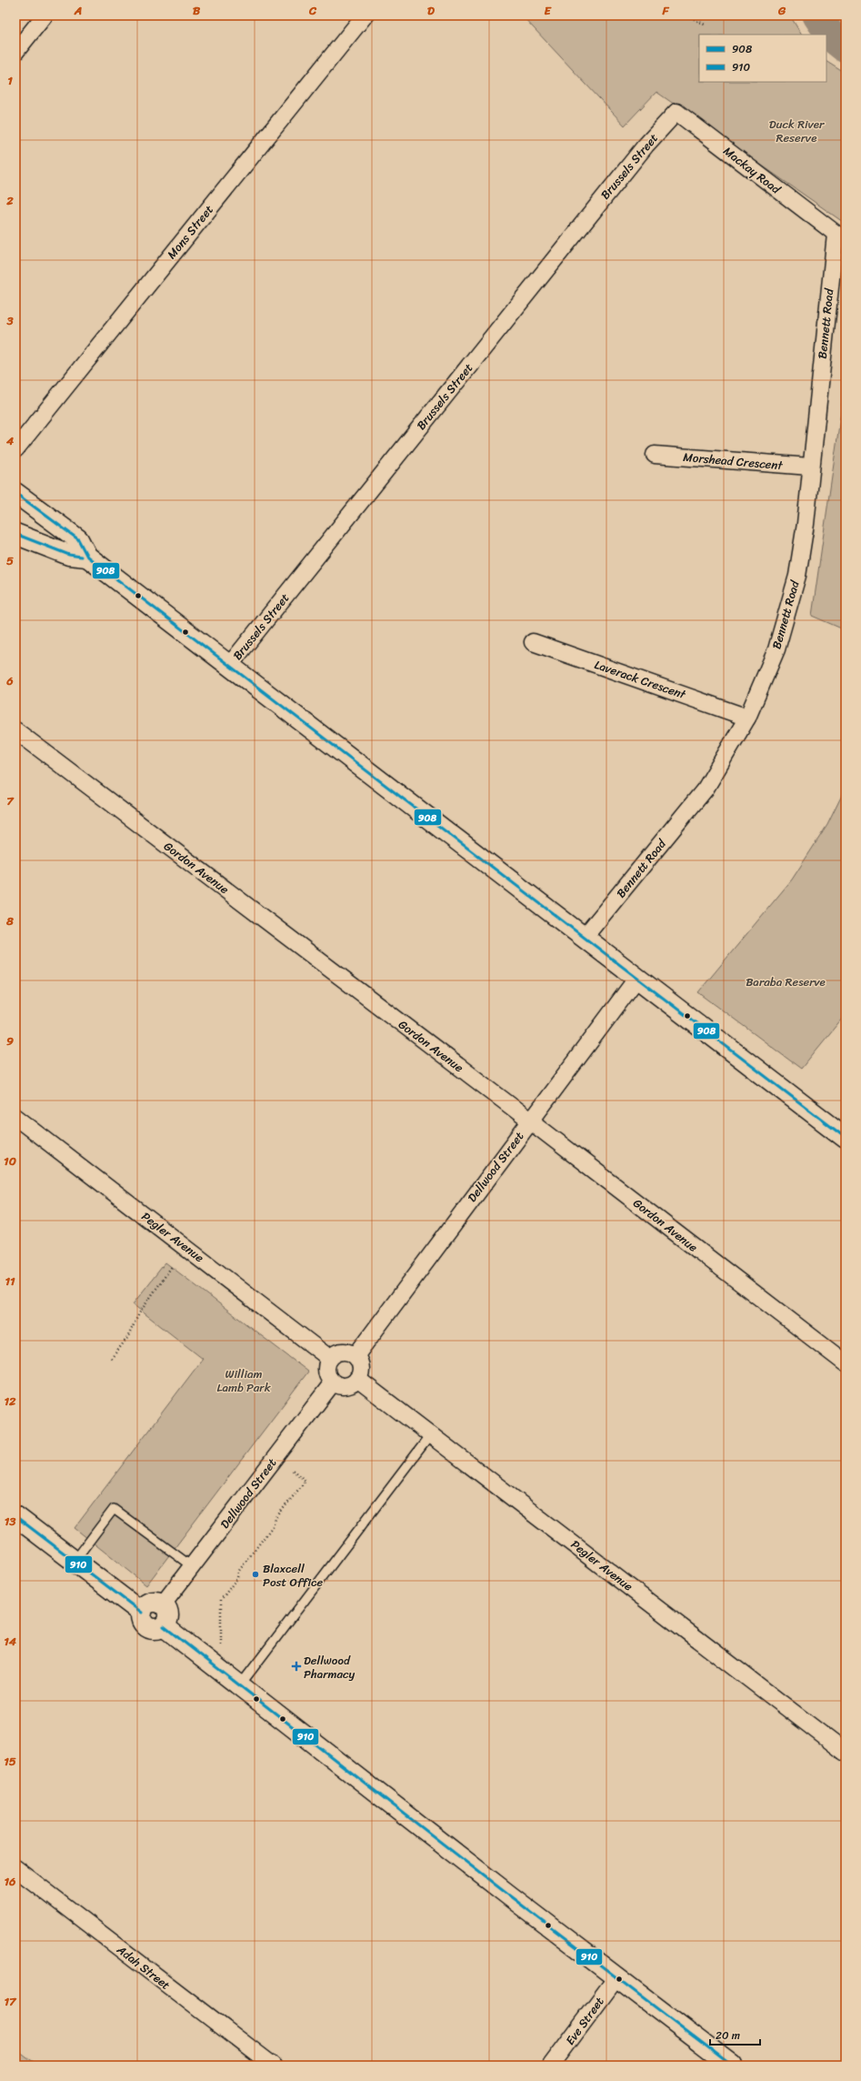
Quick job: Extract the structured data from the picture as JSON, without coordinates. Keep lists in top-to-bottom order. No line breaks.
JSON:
{"streets":{"street":["Brussels Street","Mackay Road","Mons Street","Bennett Road","Morshead Crescent","Laverack Crescent","Gordon Avenue","Dellwood Street","Pegler Avenue","Adah Street","Eve Street"]},"crossings":[["Brussels Street","Mackay Road"],["Mackay Road","Bennett Road"],["Bennett Road","Morshead Crescent"],["Bennett Road","Laverack Crescent"],["Gordon Avenue","Dellwood Street"],["Dellwood Street","Pegler Avenue"]],"parks":["Duck River Reserve","Baraba Reserve","William Lamb Park"],"places":{"other":["Blaxcell Post Office"],"health":["Dellwood Pharmacy"]},"lines":["transit line 908","transit line 910"],"legend":["908","910"],"scale_bar":"20 m","grid":{"columns":["A","B","C","D","E","F","G"],"rows":["1","2","3","4","5","6","7","8","9","10","11","12","13","14","15","16","17"]}}
